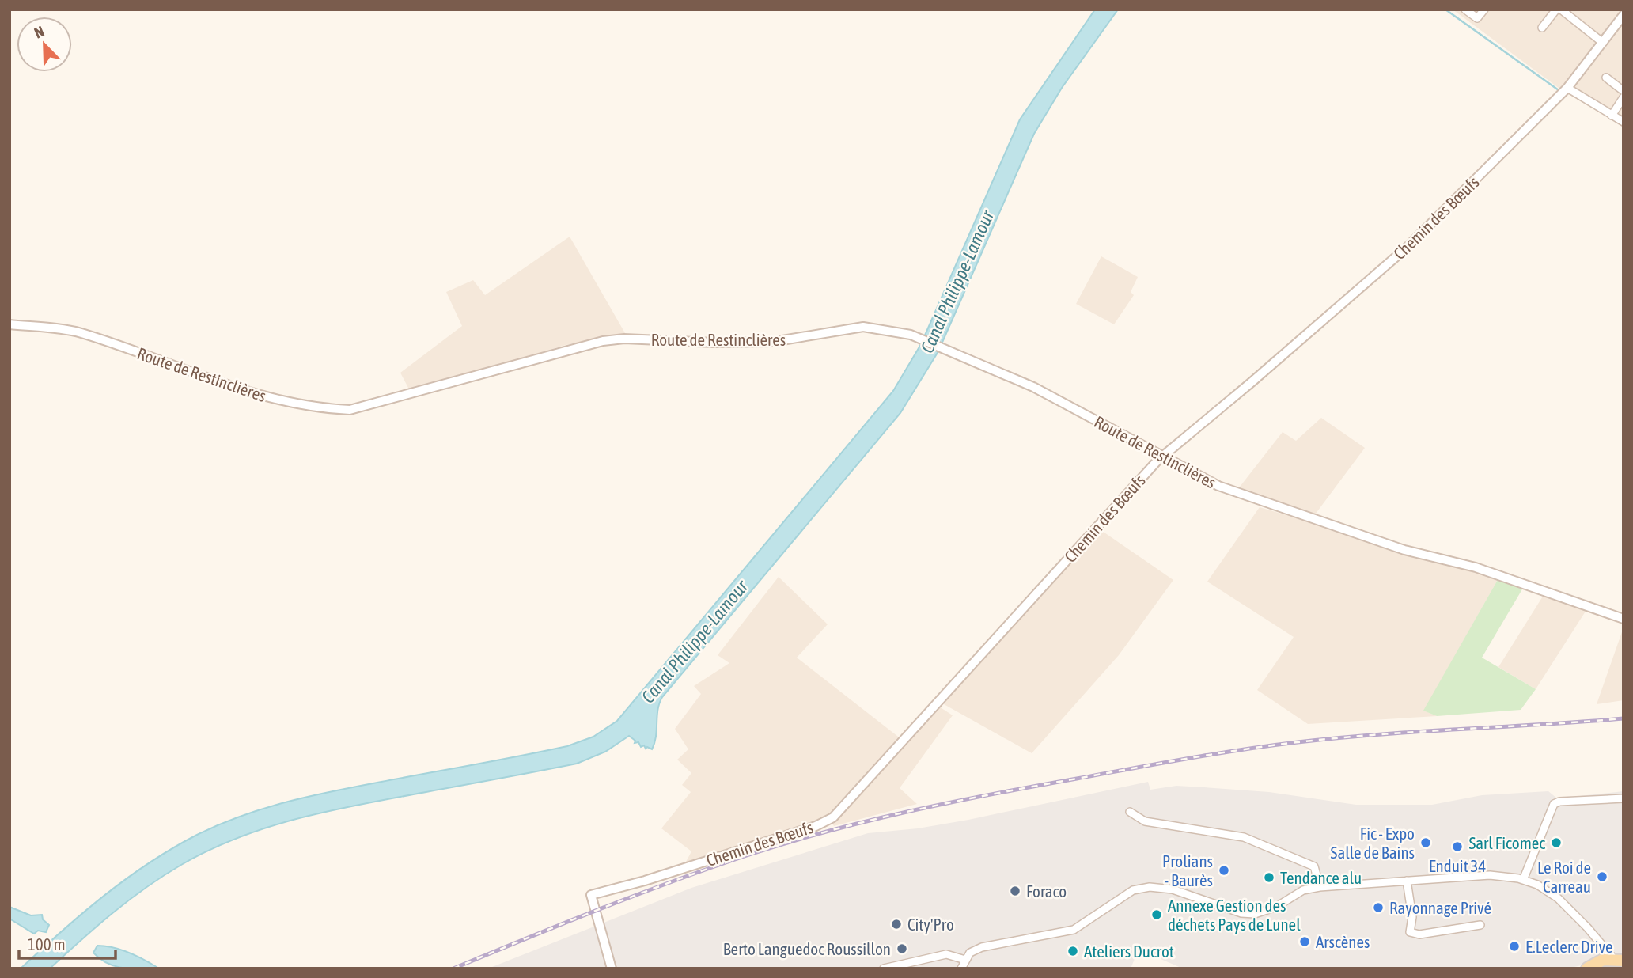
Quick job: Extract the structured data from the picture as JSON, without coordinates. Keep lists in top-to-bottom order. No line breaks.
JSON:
{"streets":{"street":["Chemin des Bœufs","Route de Restinclières"]},"crossings":[["Chemin des Bœufs","Route de Restinclières"]],"water":["Canal Philippe-Lamour"],"places":["Fic - Expo Salle de Bains","Sarl Ficomec","Enduit 34","Prolians - Baurès","Le Roi de Carreau","Tendance alu","Foraco","Rayonnage Privé","Annexe Gestion des déchets Pays de Lunel","City'Pro","Arscènes","E.Leclerc Drive","Berto Languedoc Roussillon","Ateliers Ducrot"],"scale_bar":"100 m","north":"top left"}
